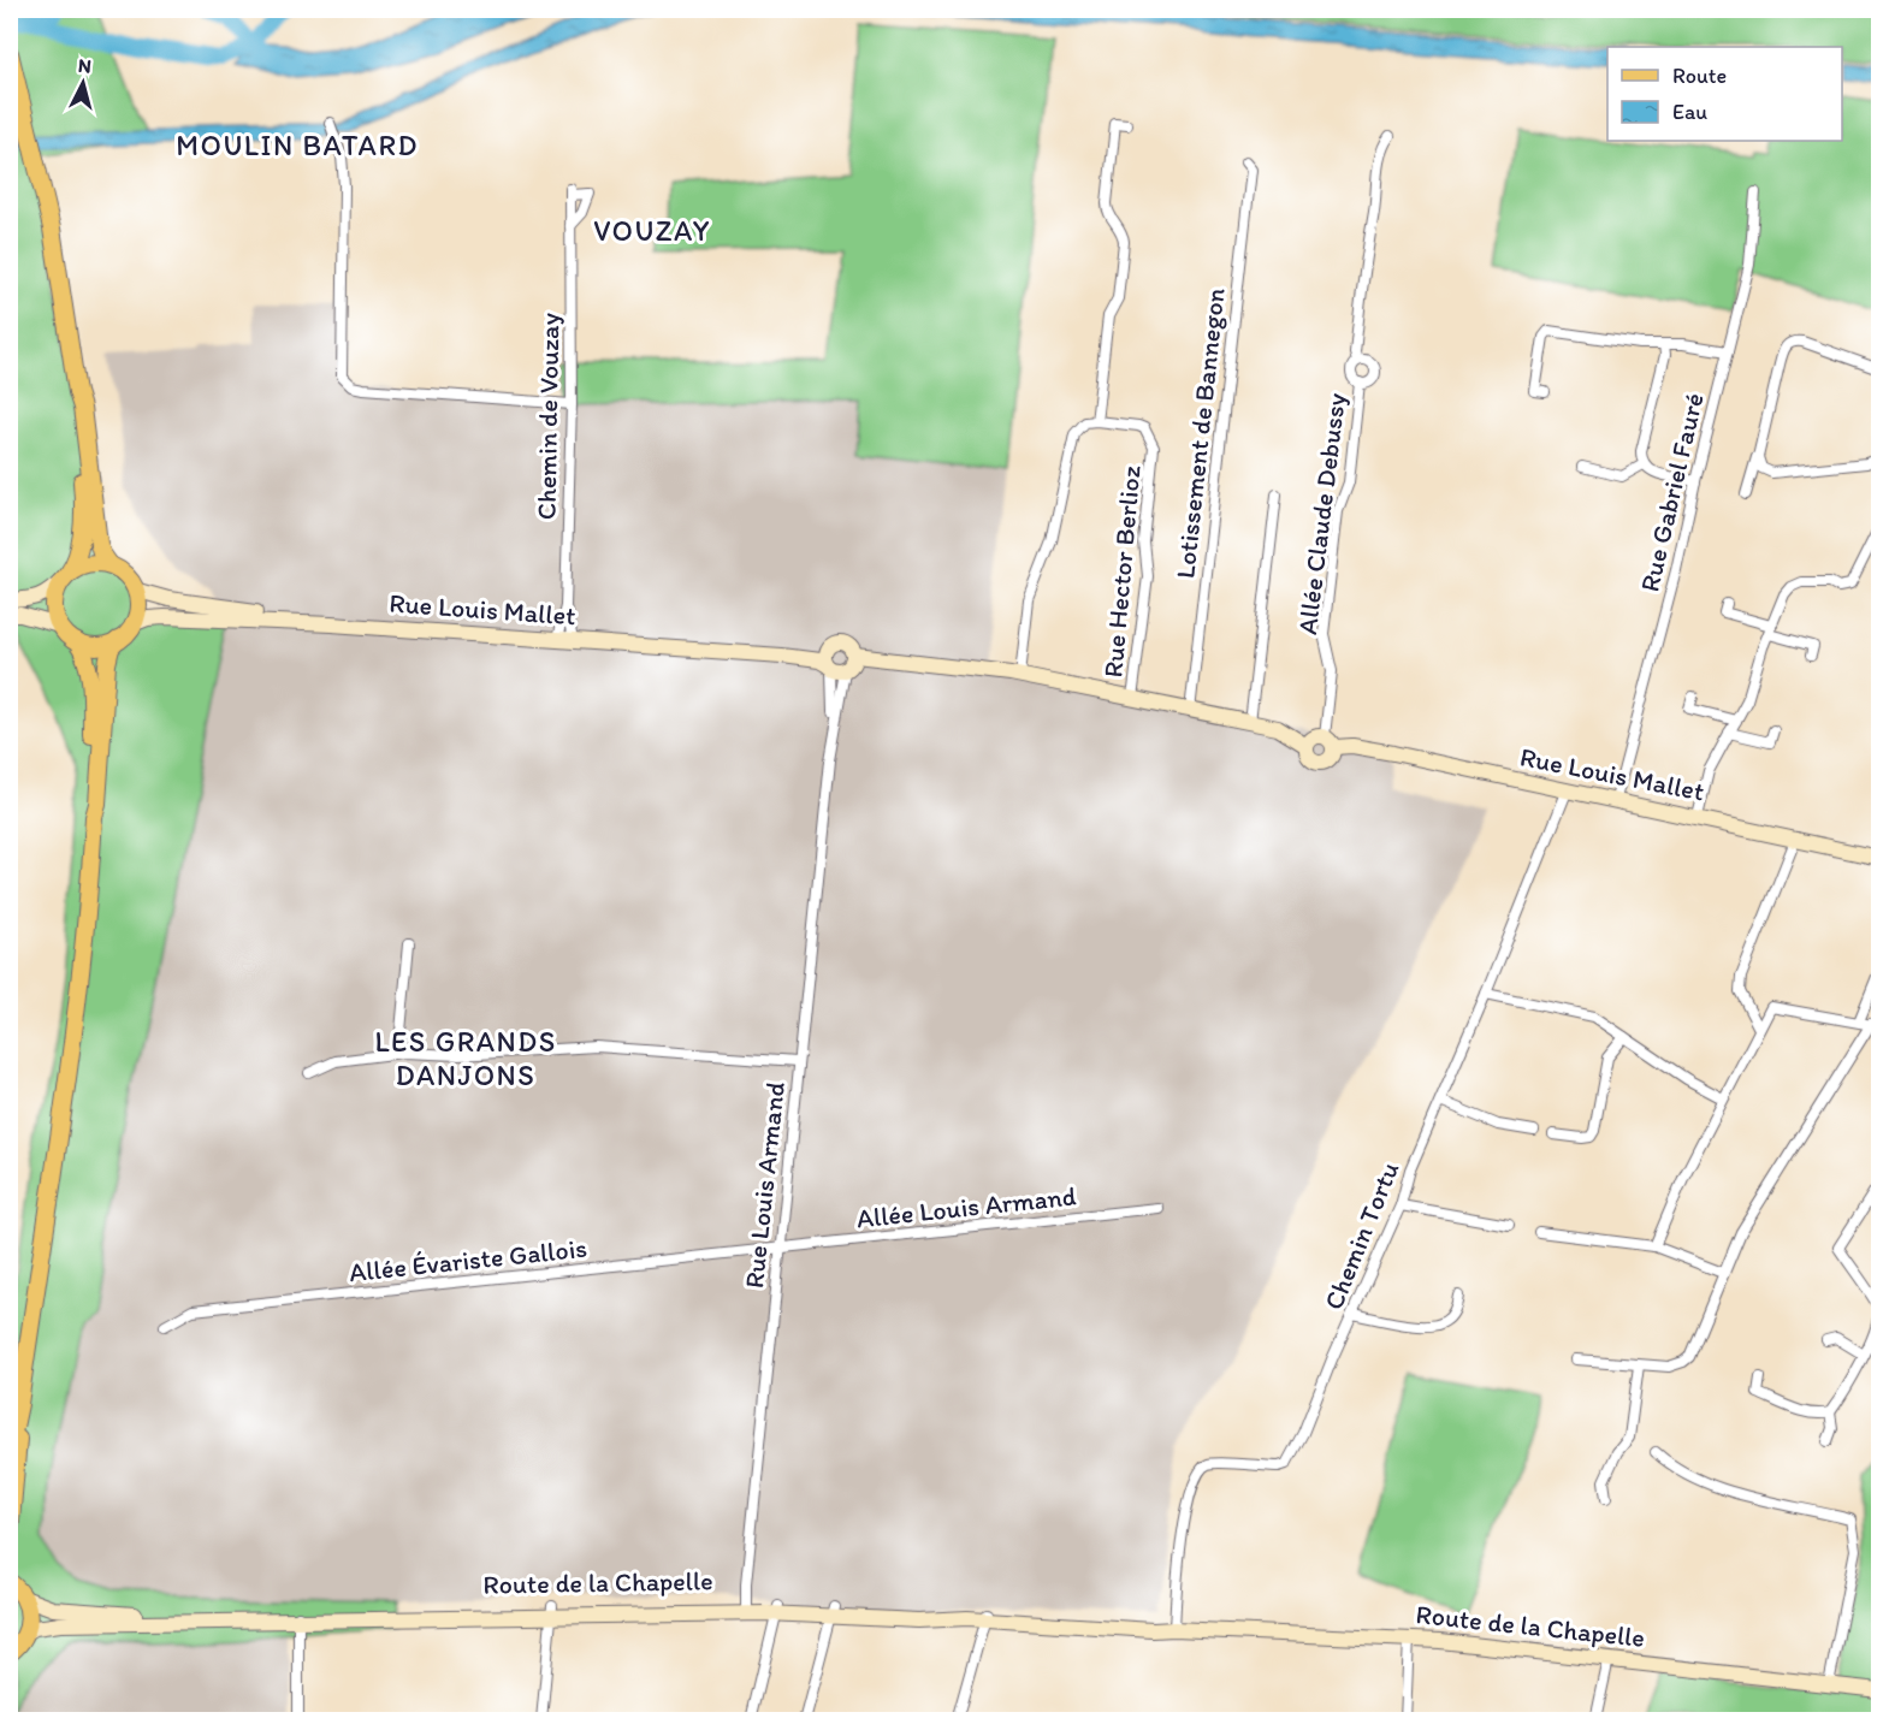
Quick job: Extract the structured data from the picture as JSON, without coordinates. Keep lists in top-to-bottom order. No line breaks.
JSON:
{"streets":{"main road":["Rue Louis Mallet","Route de la Chapelle"],"street":["Chemin de Vouzay","Lotissement de Bannegon","Rue Gabriel Fauré","Allée Claude Debussy","Rue Hector Berlioz","Rue Louis Armand","Allée Louis Armand","Chemin Tortu","Allée Évariste Gallois"]},"crossings":[["Chemin de Vouzay","Rue Louis Mallet"],["Lotissement de Bannegon","Rue Louis Mallet"],["Rue Gabriel Fauré","Rue Louis Mallet"],["Allée Claude Debussy","Rue Louis Mallet"],["Rue Hector Berlioz","Rue Louis Mallet"],["Rue Louis Mallet","Rue Louis Armand"],["Rue Louis Mallet","Chemin Tortu"],["Rue Louis Armand","Allée Louis Armand"],["Rue Louis Armand","Allée Évariste Gallois"],["Rue Louis Armand","Route de la Chapelle"],["Allée Louis Armand","Allée Évariste Gallois"],["Chemin Tortu","Route de la Chapelle"]],"districts":["MOULIN BATARD","VOUZAY","LES GRANDS DANJONS"],"legend":["Route","Eau"],"north":"top"}
